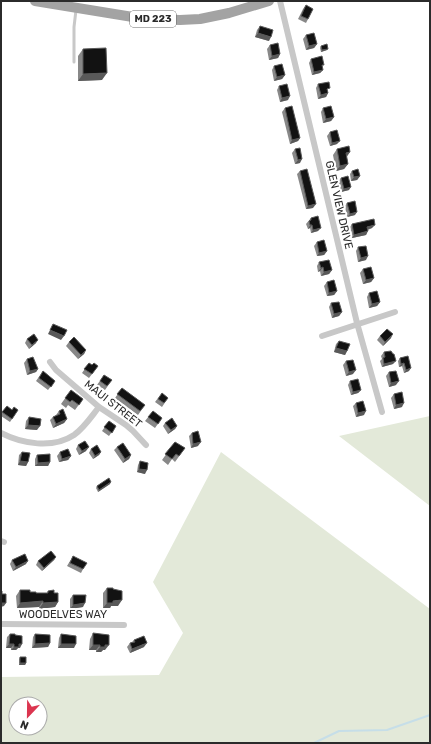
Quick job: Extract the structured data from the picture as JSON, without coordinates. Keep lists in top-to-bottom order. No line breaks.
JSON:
{"streets":{"main road":["MD 223"],"street":["GLEN VIEW DRIVE","MAUI STREET","WOODELVES WAY"]},"north":"bottom"}
